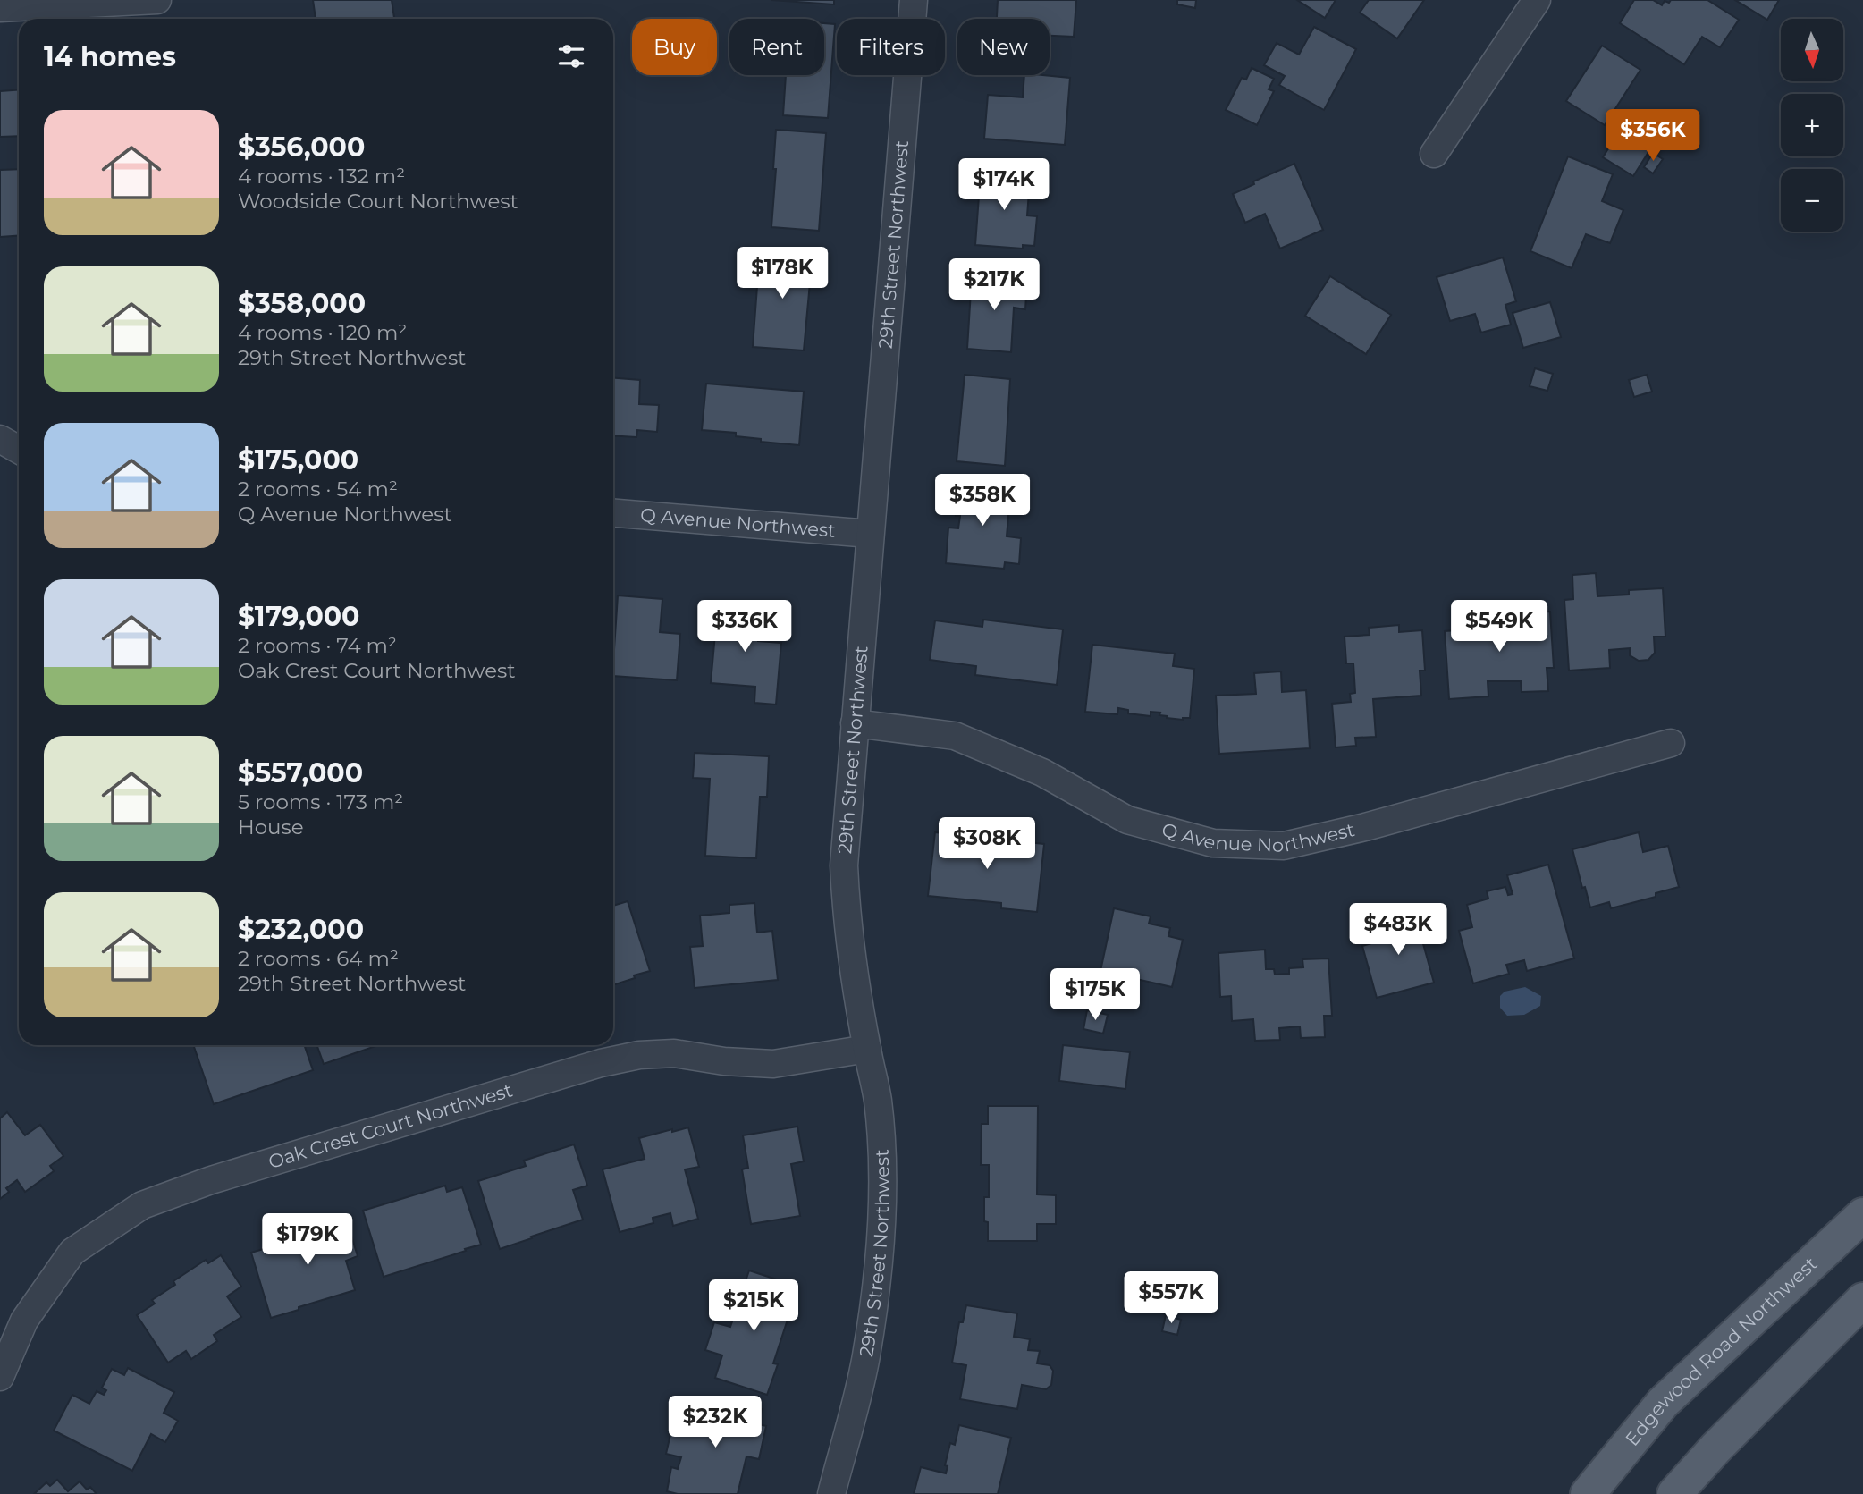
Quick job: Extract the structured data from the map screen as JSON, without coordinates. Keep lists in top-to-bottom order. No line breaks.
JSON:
{"streets":{"main road":["Edgewood Road Northwest"],"street":["29th Street Northwest","Q Avenue Northwest","Oak Crest Court Northwest"]},"crossings":[["29th Street Northwest","Q Avenue Northwest"],["29th Street Northwest","Oak Crest Court Northwest"]],"north":"bottom","page":{"map_buttons":["+","−"],"chip":["Buy","Rent","Filters","New"],"heading":"14 homes","list":[{"name":"$356,000","note":"4 rooms · 132 m² · Woodside Court Northwest"},{"name":"$358,000","note":"4 rooms · 120 m² · 29th Street Northwest"},{"name":"$175,000","note":"2 rooms · 54 m² · Q Avenue Northwest"},{"name":"$179,000","note":"2 rooms · 74 m² · Oak Crest Court Northwest"},{"name":"$557,000","note":"5 rooms · 173 m² · House"},{"name":"$232,000","note":"2 rooms · 64 m² · 29th Street Northwest"}],"price":["$356K","$174K","$178K","$217K","$358K","$336K","$549K","$308K","$483K","$175K","$179K","$557K","$215K","$232K"]}}
